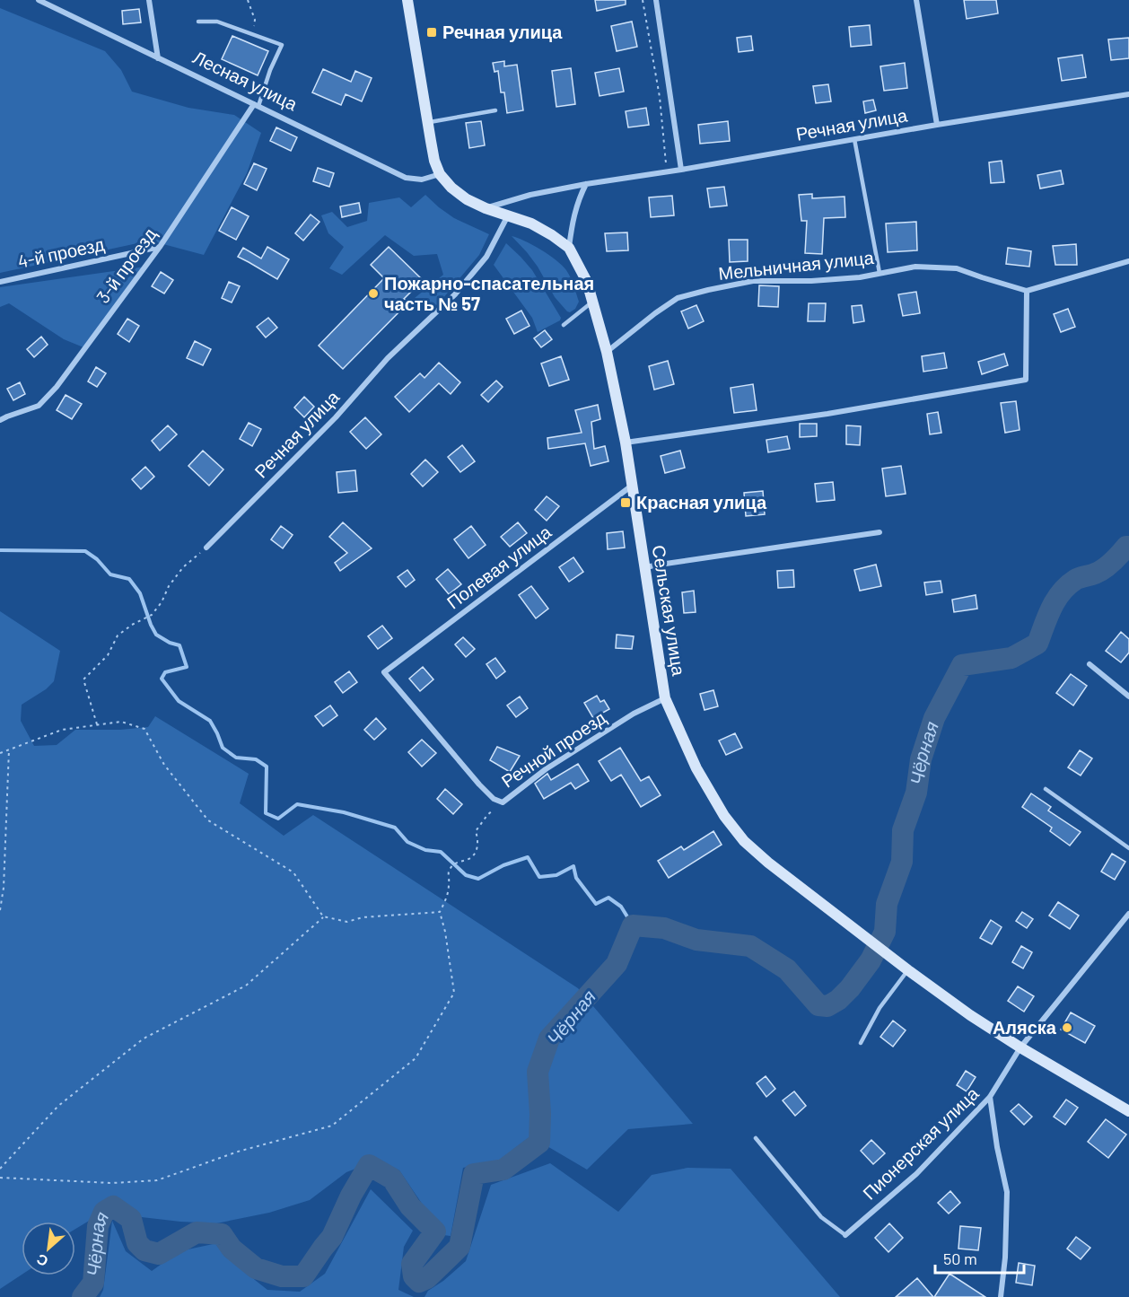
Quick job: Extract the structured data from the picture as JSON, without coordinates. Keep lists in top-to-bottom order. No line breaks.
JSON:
{"streets":{"main road":["Сельская улица"],"street":["Лесная улица","Речная улица","4-й проезд","3-й проезд","Мельничная улица","Полевая улица","Речной проезд","Пионерская улица"]},"crossings":[["Лесная улица","3-й проезд"],["4-й проезд","3-й проезд"],["Мельничная улица","Сельская улица"],["Полевая улица","Сельская улица"],["Полевая улица","Речной проезд"],["Сельская улица","Речной проезд"],["Сельская улица","Пионерская улица"]],"water":["Чёрная"],"places":{"transit":["Речная улица","Красная улица"],"other":["Пожарно-спасательная часть № 57","Аляска"]},"scale_bar":"50 m","north":"bottom left"}
